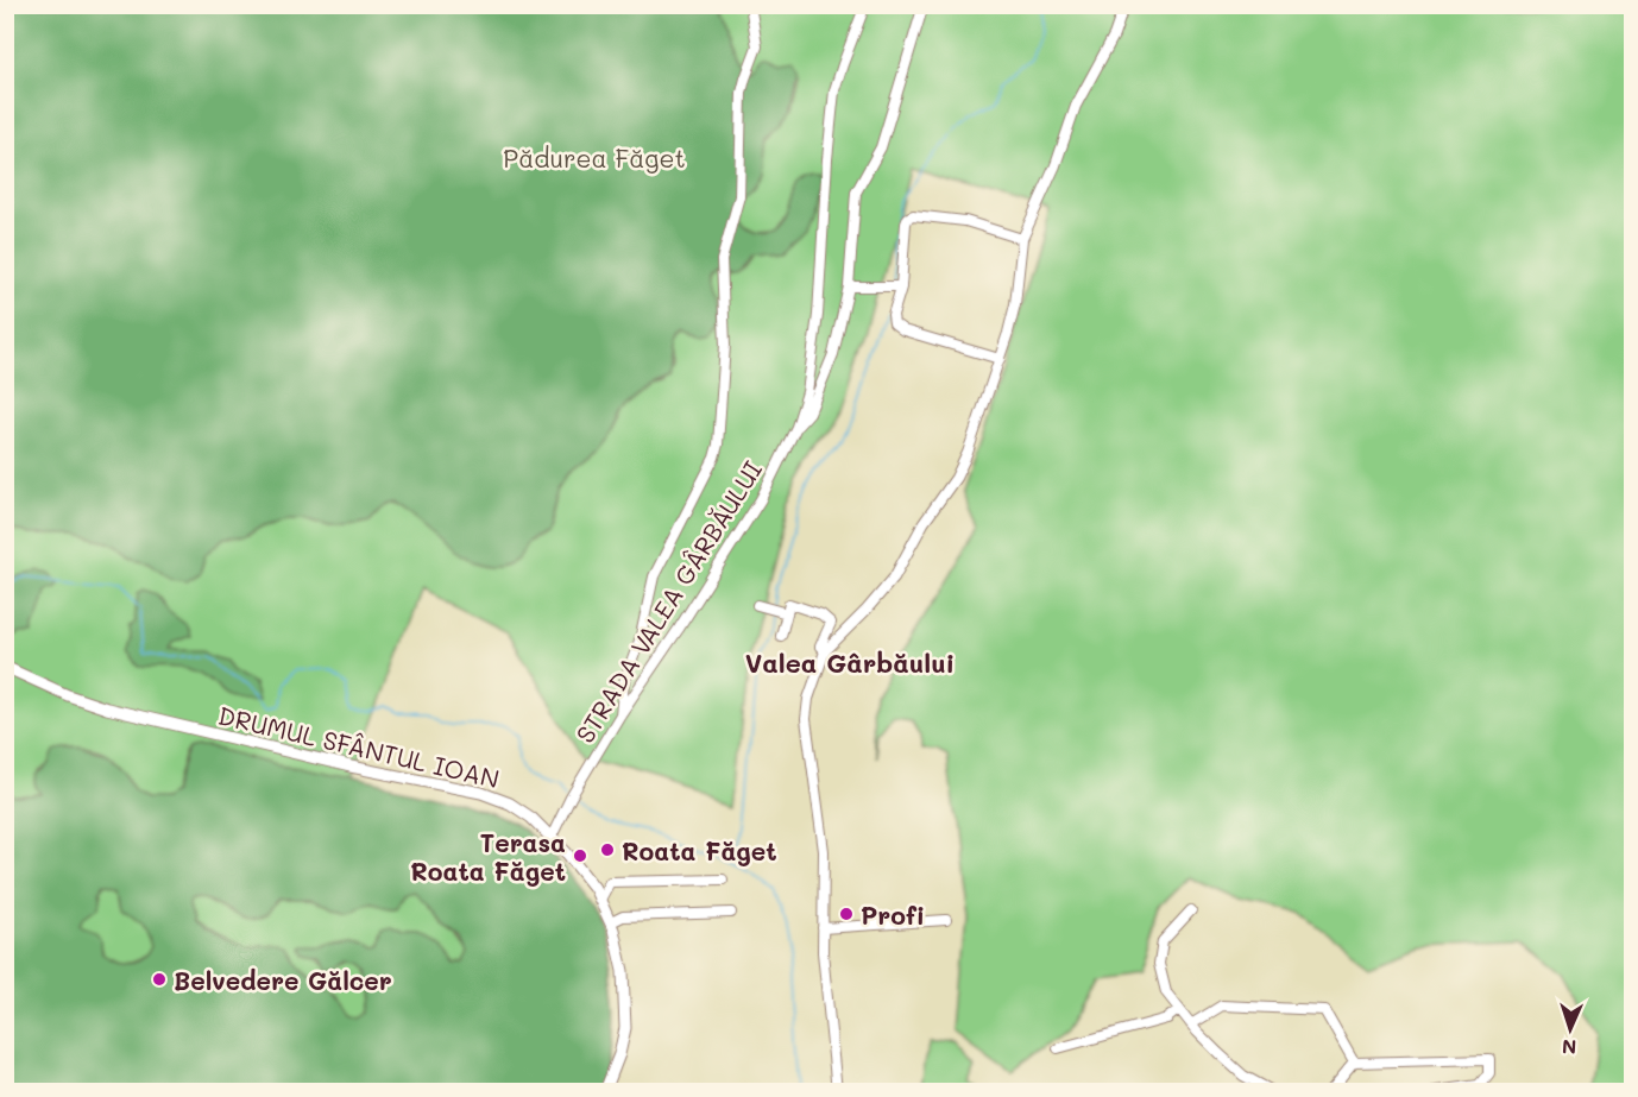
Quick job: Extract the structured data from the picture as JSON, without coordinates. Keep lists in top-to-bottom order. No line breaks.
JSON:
{"streets":{"main road":["DRUMUL SFÂNTUL IOAN"],"street":["STRADA VALEA GÂRBĂULUI"]},"crossings":[["STRADA VALEA GÂRBĂULUI","DRUMUL SFÂNTUL IOAN"]],"districts":["Valea Gârbăului"],"parks":["Pădurea Făget"],"places":["Roata Făget","Terasa Roata Făget","Profi","Belvedere Gălcer"],"north":"bottom"}
